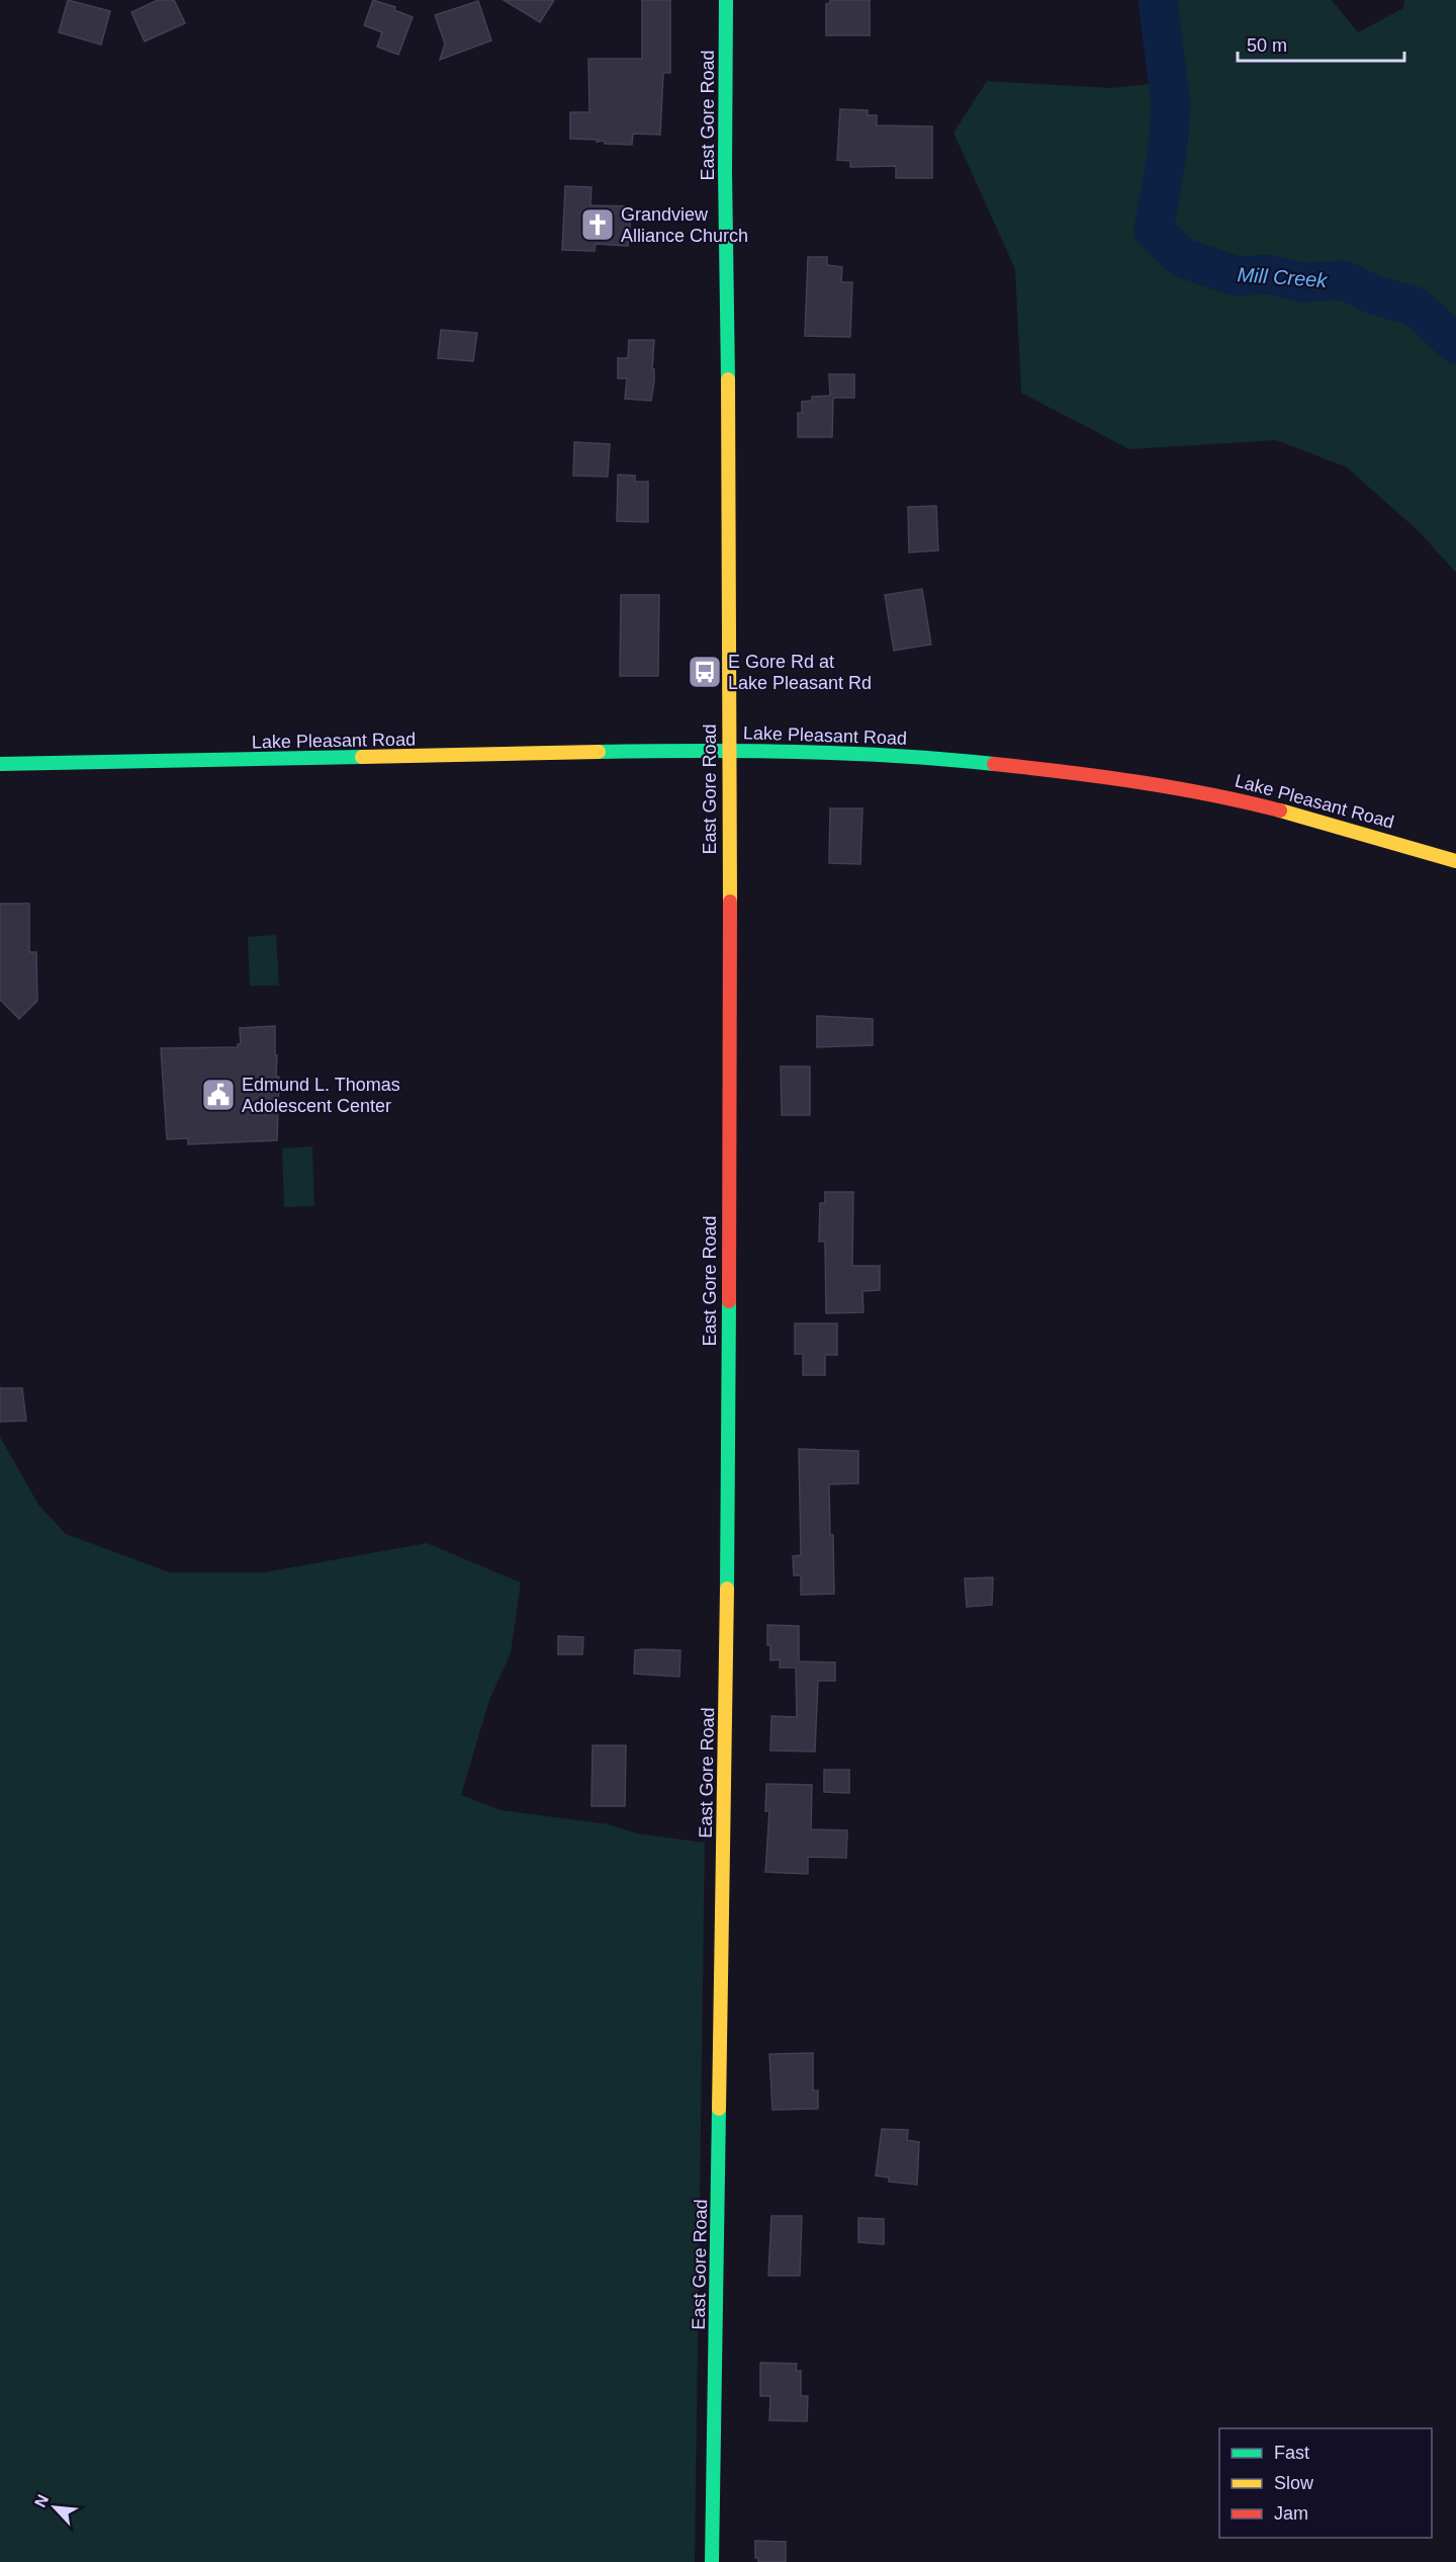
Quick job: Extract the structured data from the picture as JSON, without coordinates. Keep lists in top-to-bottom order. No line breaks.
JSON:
{"streets":{"street":["East Gore Road","Lake Pleasant Road"]},"crossings":[["East Gore Road","Lake Pleasant Road"]],"water":["Mill Creek"],"places":{"church":["Grandview Alliance Church"],"bus stop":["E Gore Rd at Lake Pleasant Rd"],"public building":["Edmund L. Thomas Adolescent Center"]},"legend":["Fast","Slow","Jam"],"scale_bar":"50 m","north":"top left"}
